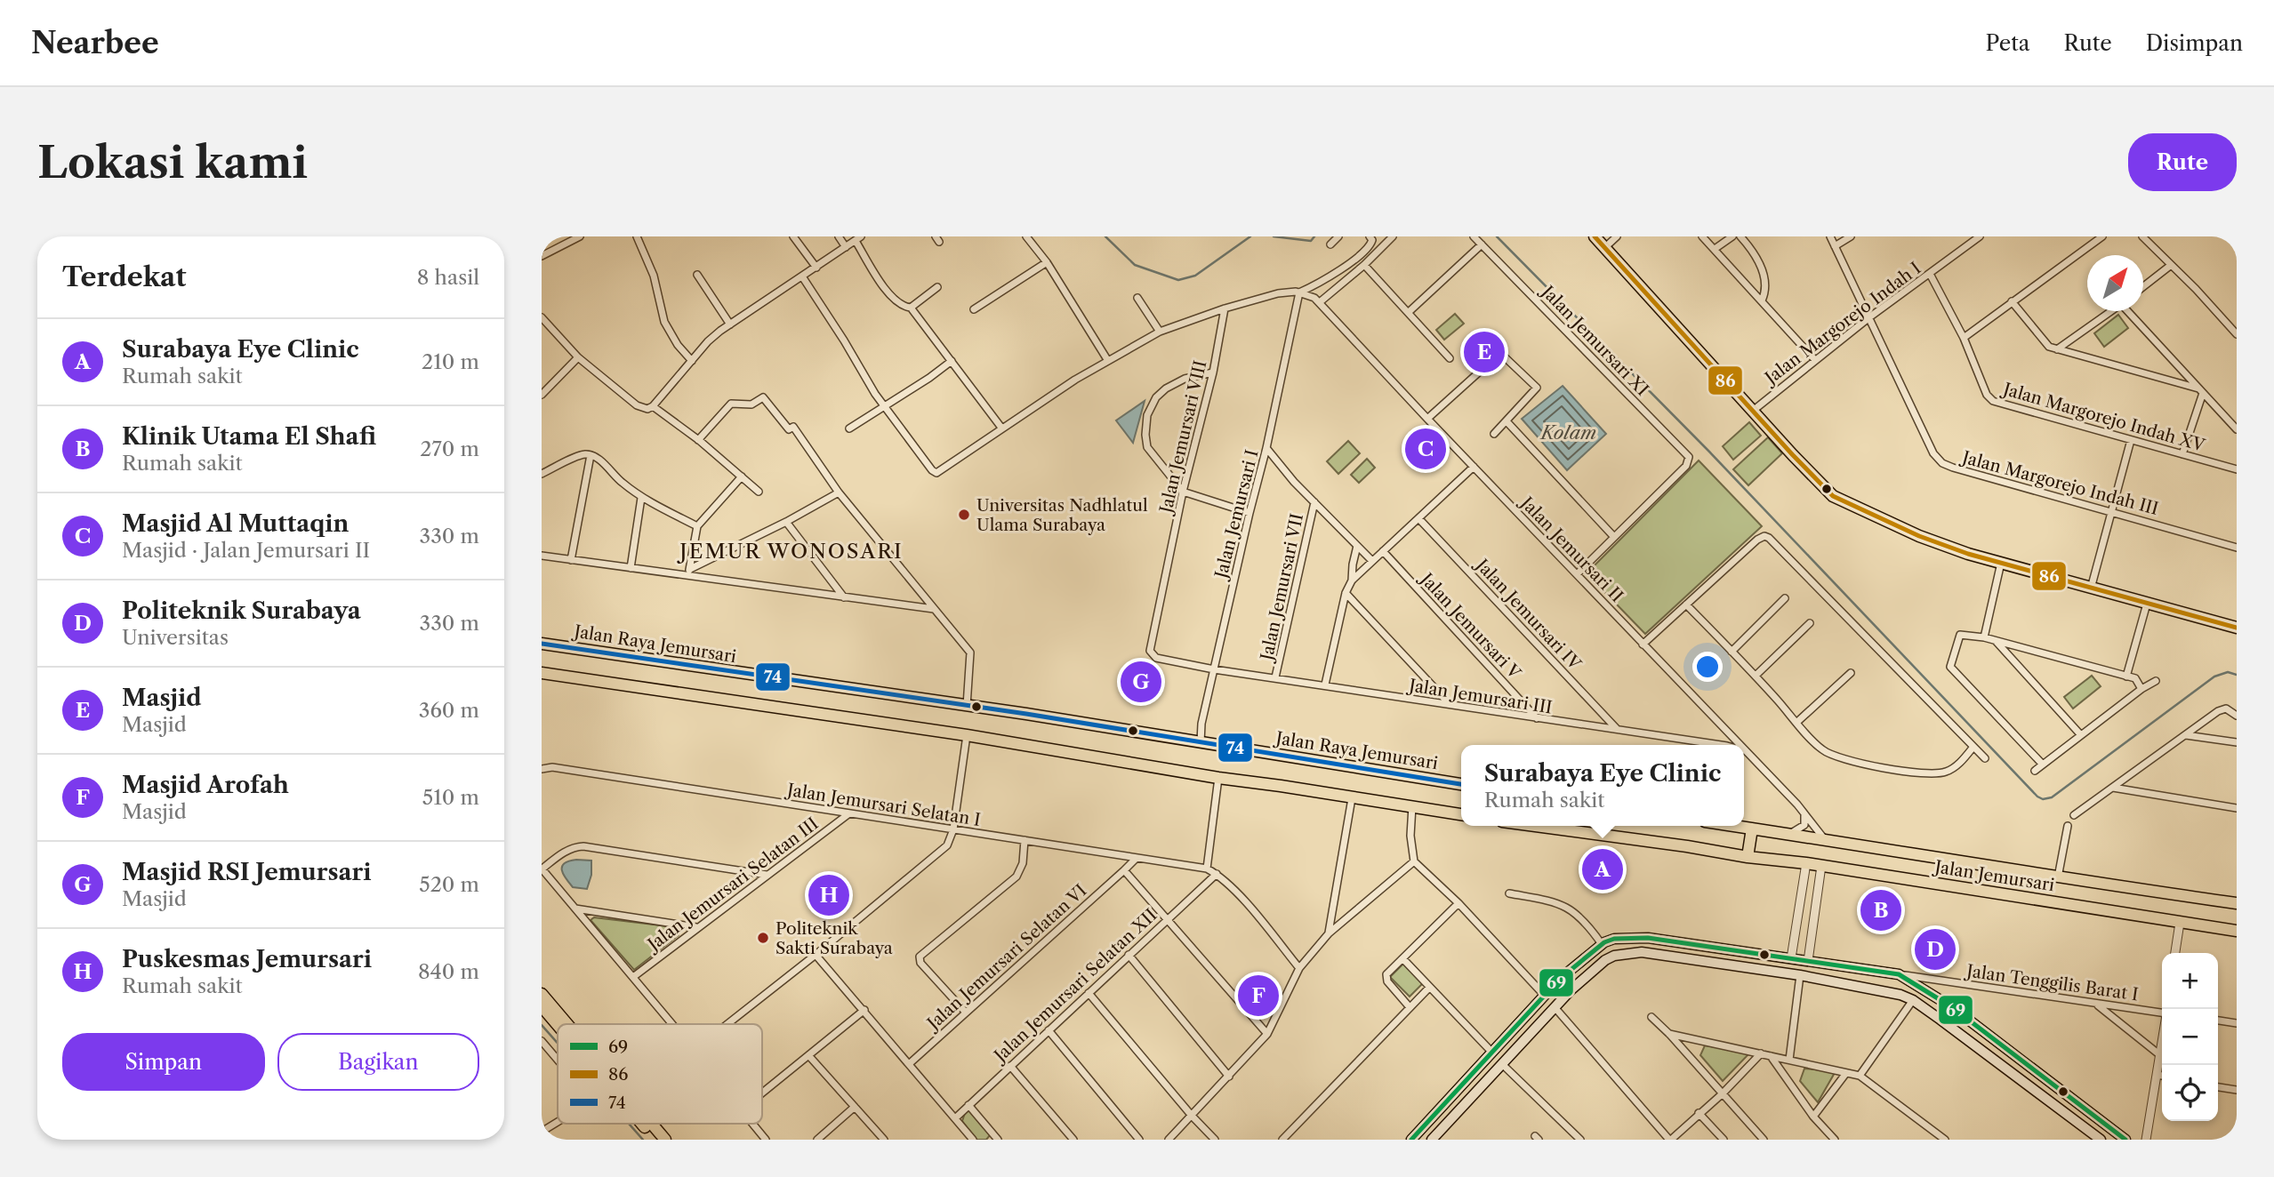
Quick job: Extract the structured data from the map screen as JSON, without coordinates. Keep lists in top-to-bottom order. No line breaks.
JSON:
{"streets":{"main road":["Jalan Raya Jemursari","Jalan Jemursari"],"street":["Jalan Margorejo Indah I","Jalan Jemursari XI","Jalan Margorejo Indah XV","Jalan Jemursari VIII","Jalan Margorejo Indah III","Jalan Jemursari I","Jalan Jemursari II","Jalan Jemursari VII","Jalan Jemursari IV","Jalan Jemursari V","Jalan Jemursari III","Jalan Jemursari Selatan I","Jalan Jemursari Selatan III","Jalan Jemursari Selatan VI","Jalan Tenggilis Barat I","Jalan Jemursari Selatan XII"]},"crossings":[["Jalan Margorejo Indah I","Jalan Margorejo Indah XV"],["Jalan Margorejo Indah I","Jalan Margorejo Indah III"],["Jalan Jemursari VIII","Jalan Jemursari I"],["Jalan Jemursari VIII","Jalan Jemursari III"],["Jalan Jemursari I","Jalan Raya Jemursari"],["Jalan Jemursari I","Jalan Jemursari III"],["Jalan Jemursari II","Jalan Jemursari"],["Jalan Jemursari VII","Jalan Jemursari III"],["Jalan Jemursari IV","Jalan Jemursari III"],["Jalan Jemursari V","Jalan Jemursari III"],["Jalan Jemursari Selatan I","Jalan Jemursari Selatan III"],["Jalan Jemursari Selatan I","Jalan Jemursari Selatan VI"],["Jalan Jemursari Selatan I","Jalan Jemursari Selatan XII"]],"districts":["JEMUR WONOSARI"],"water":["Kolam"],"places":["Universitas Nadhlatul Ulama Surabaya","Politeknik Sakti Surabaya"],"lines":["transit line 86","transit line 74","transit line 69"],"legend":["69","86","74"],"north":"top right","page":{"header":"Nearbee","nav":["Peta","Rute","Disimpan"],"buttons":["Rute",["Simpan","Bagikan"]],"title":"Lokasi kami","heading":["Terdekat","8 hasil"],"list":[{"mark":"A","name":"Surabaya Eye Clinic","note":"Rumah sakit","value":"210 m"},{"mark":"B","name":"Klinik Utama El Shafi","note":"Rumah sakit","value":"270 m"},{"mark":"C","name":"Masjid Al Muttaqin","note":"Masjid · Jalan Jemursari II","value":"330 m"},{"mark":"D","name":"Politeknik Surabaya","note":"Universitas","value":"330 m"},{"mark":"E","name":"Masjid","note":"Masjid","value":"360 m"},{"mark":"F","name":"Masjid Arofah","note":"Masjid","value":"510 m"},{"mark":"G","name":"Masjid RSI Jemursari","note":"Masjid","value":"520 m"},{"mark":"H","name":"Puskesmas Jemursari","note":"Rumah sakit","value":"840 m"}],"pins":["E","C","G","A","H","B","D","F"],"popup":["Surabaya Eye Clinic","Rumah sakit"],"map_buttons":["+","−"]}}
